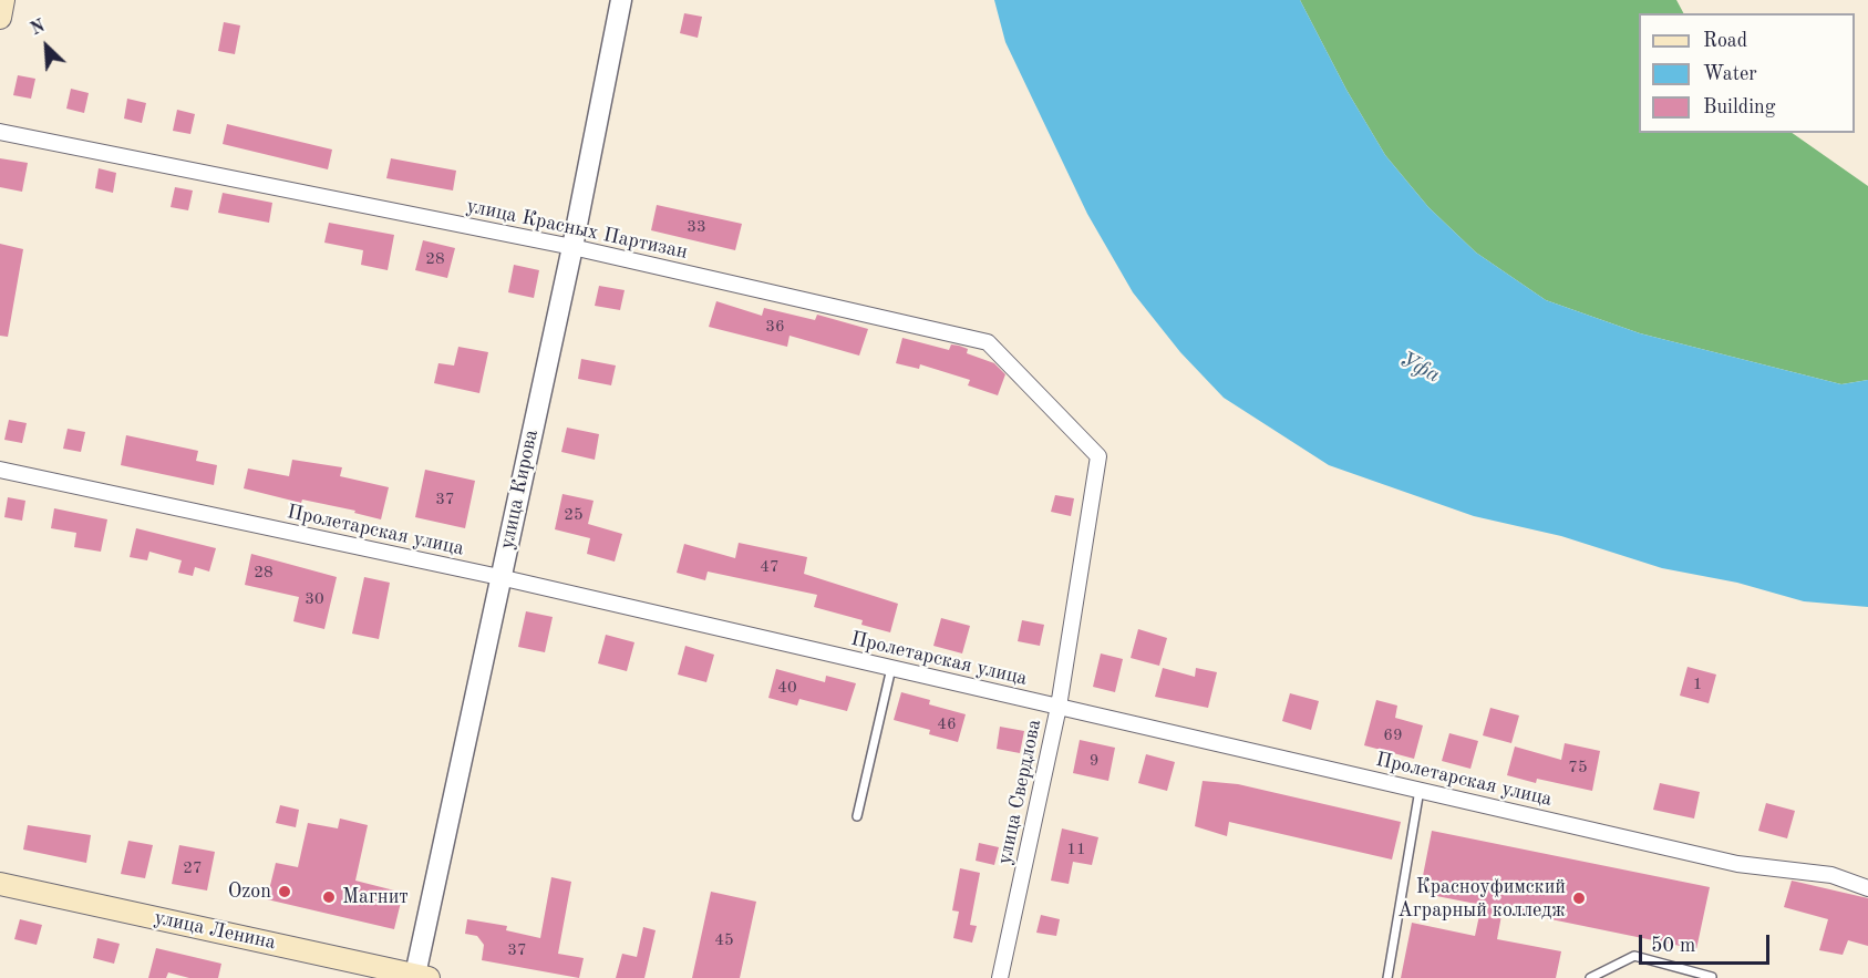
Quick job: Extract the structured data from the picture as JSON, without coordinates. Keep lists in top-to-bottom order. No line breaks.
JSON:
{"streets":{"main road":["улица Ленина"],"street":["улица Красных Партизан","улица Кирова","Пролетарская улица","улица Свердлова"]},"crossings":[["улица Красных Партизан","улица Кирова"],["улица Красных Партизан","улица Свердлова"],["улица Кирова","Пролетарская улица"],["улица Кирова","улица Ленина"],["Пролетарская улица","улица Свердлова"]],"water":["Уфа"],"places":["Ozon","Магнит","Красноуфимский Аграрный колледж"],"house_numbers":["33","28","36","37","25","47","28","30","1","40","46","69","9","75","11","27","45","37"],"legend":["Road","Water","Building"],"scale_bar":"50 m","north":"top left"}
